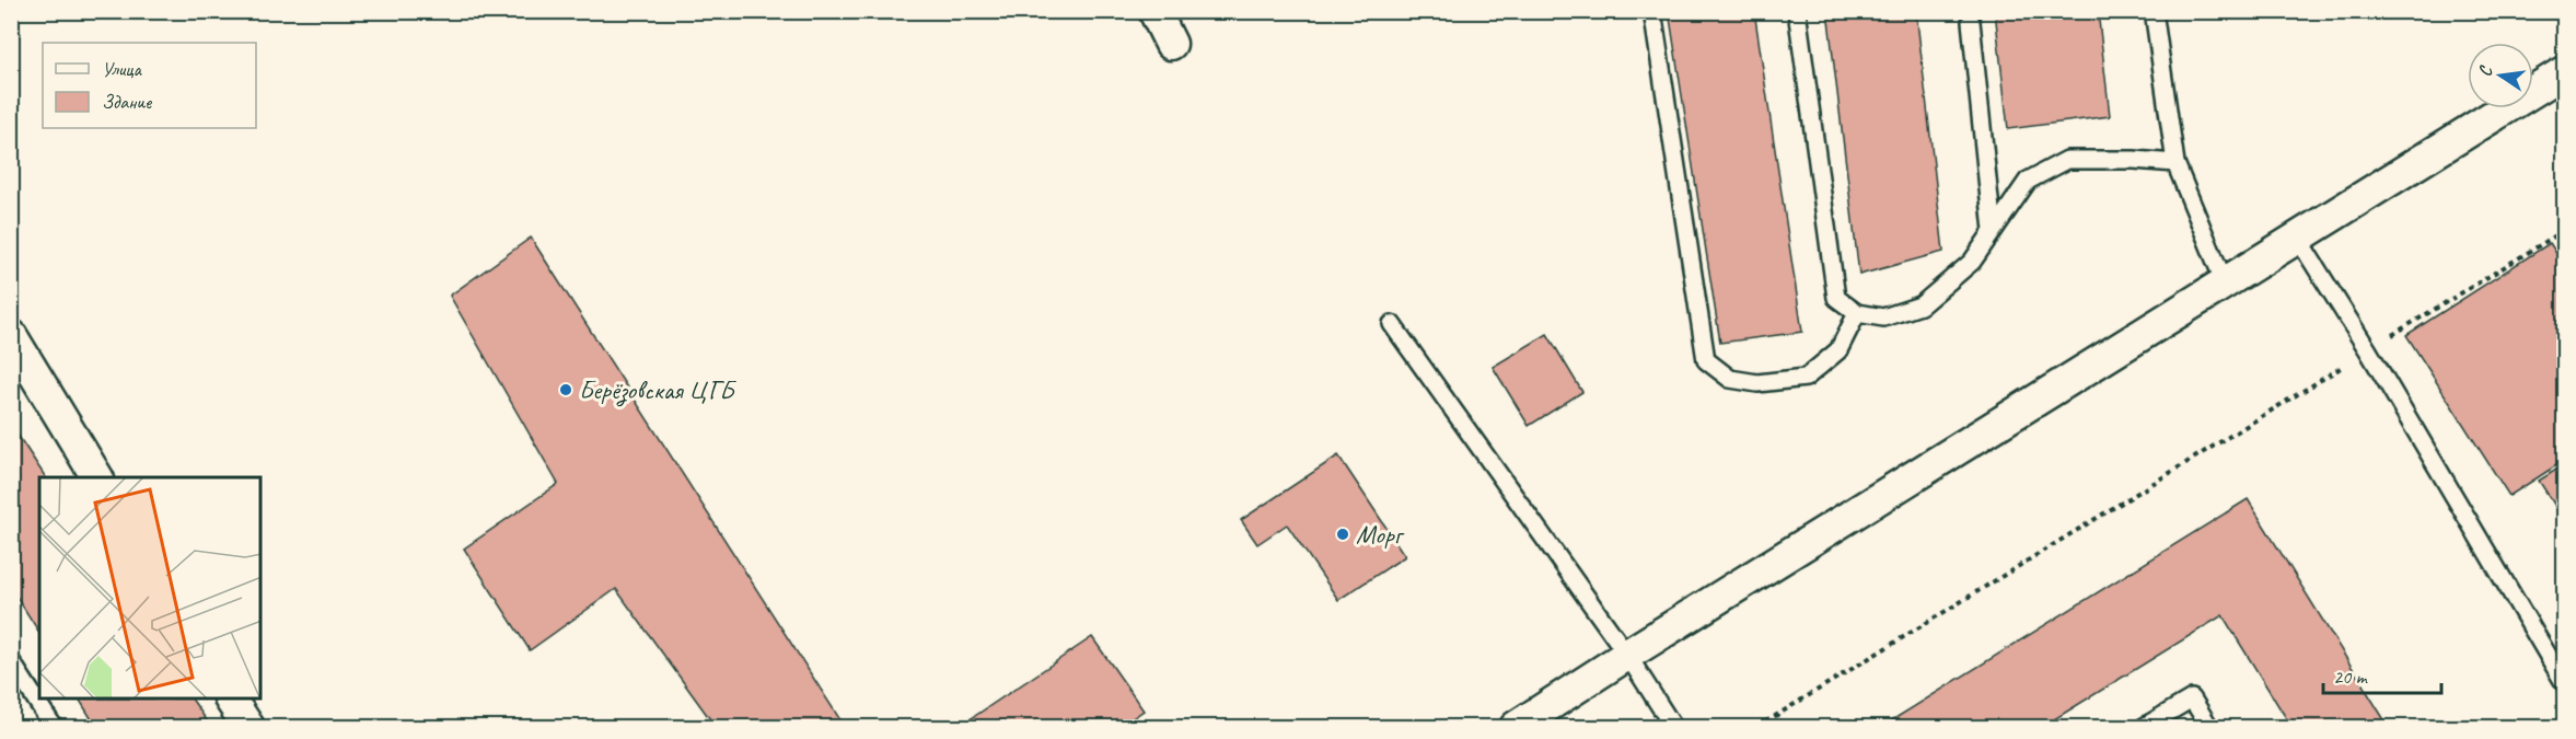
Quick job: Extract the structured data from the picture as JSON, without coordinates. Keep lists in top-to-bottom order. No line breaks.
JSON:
{"places":["Берёзовская ЦГБ","Морг"],"legend":["Улица","Здание"],"scale_bar":"20 m","north":"left"}
